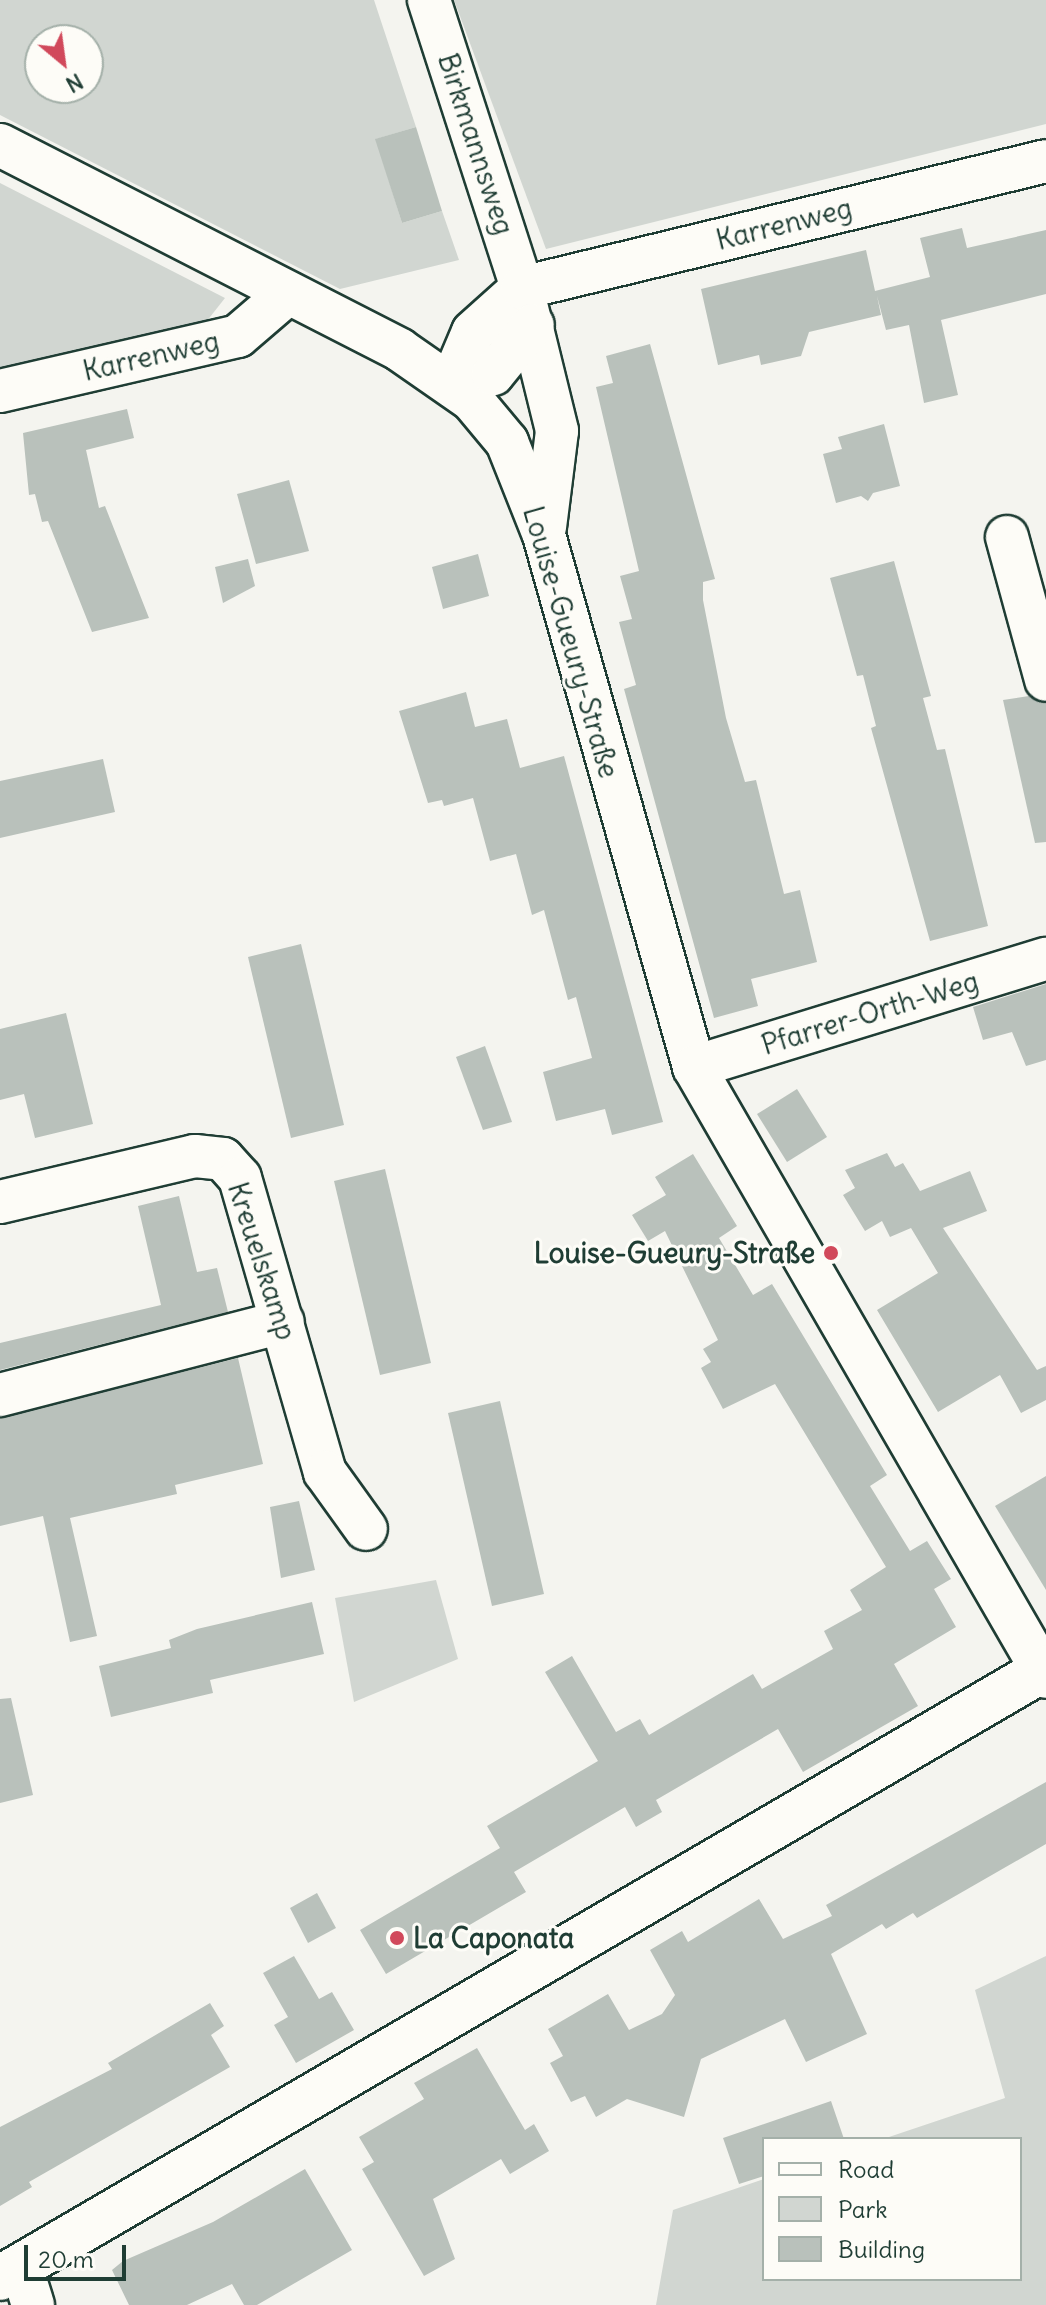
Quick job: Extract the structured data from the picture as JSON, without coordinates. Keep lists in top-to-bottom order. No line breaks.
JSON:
{"streets":{"street":["Birkmannsweg","Karrenweg","Louise-Gueury-Straße","Pfarrer-Orth-Weg","Kreuelskamp"]},"crossings":[["Birkmannsweg","Karrenweg"],["Karrenweg","Louise-Gueury-Straße"],["Louise-Gueury-Straße","Pfarrer-Orth-Weg"]],"places":["Louise-Gueury-Straße","La Caponata"],"legend":["Road","Park","Building"],"scale_bar":"20 m","north":"bottom right"}
